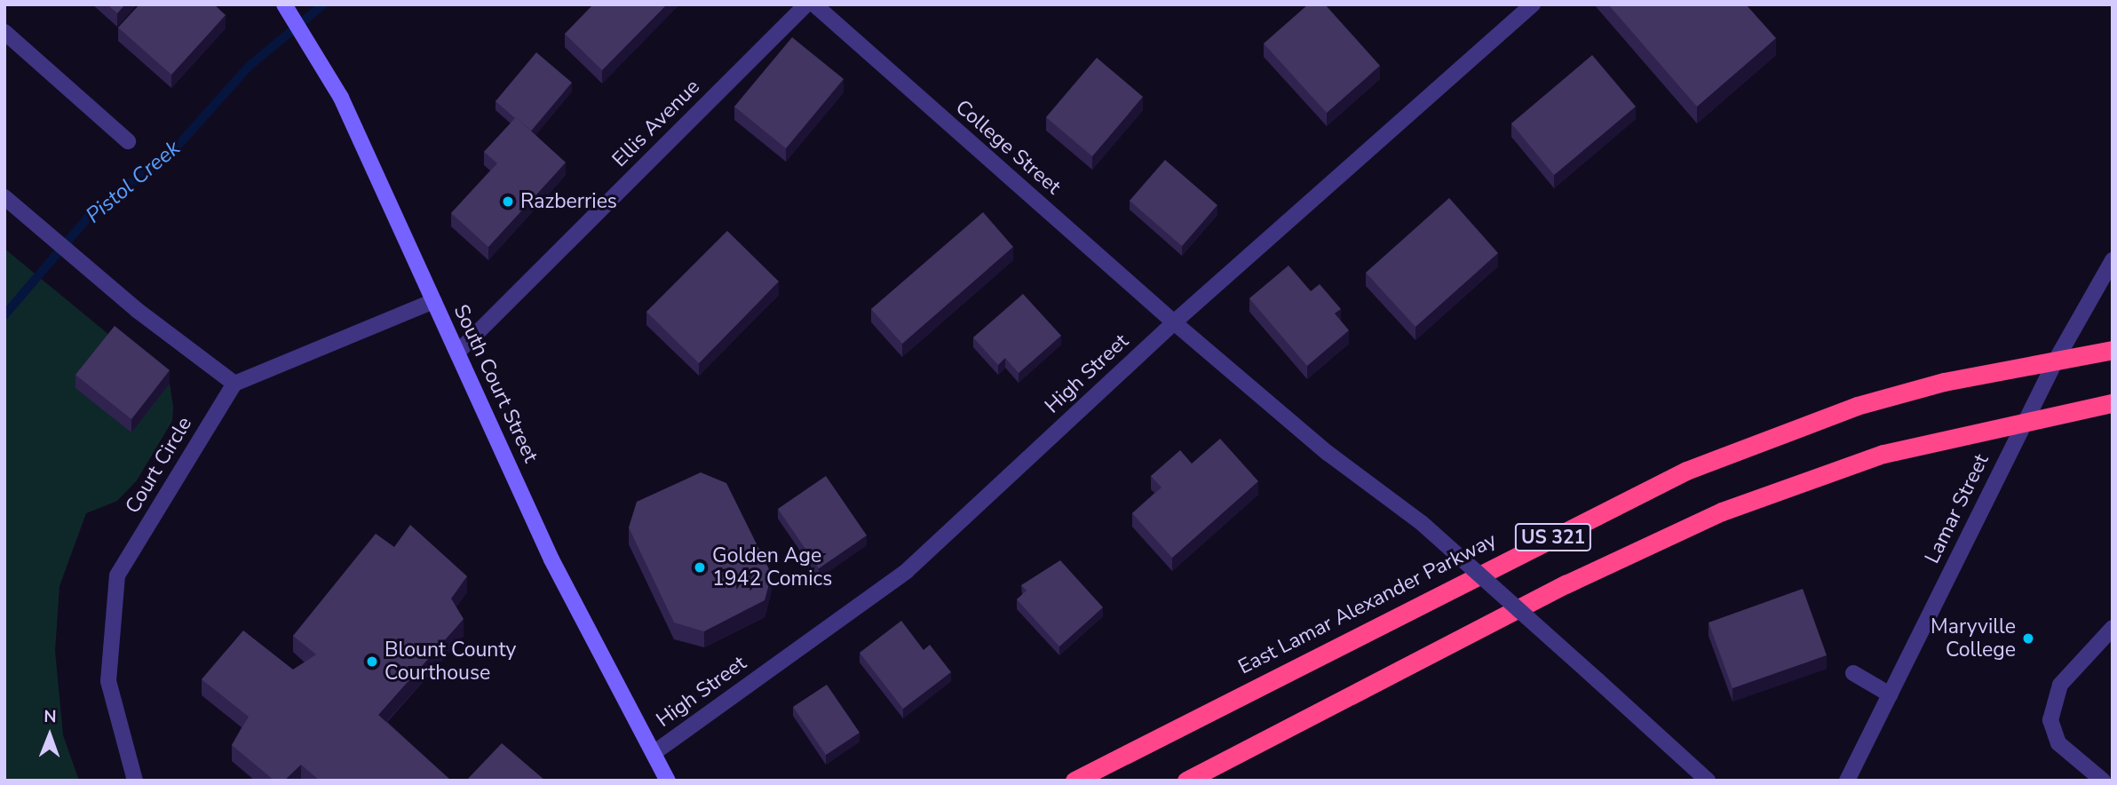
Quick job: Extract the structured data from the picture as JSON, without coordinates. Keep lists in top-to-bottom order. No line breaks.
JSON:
{"streets":{"highway":["US 321","East Lamar Alexander Parkway"],"street":["Ellis Avenue","College Street","High Street","South Court Street","Court Circle","Lamar Street"]},"crossings":[["Ellis Avenue","South Court Street"],["College Street","High Street"],["High Street","South Court Street"],["Lamar Street","US 321"],["Lamar Street","East Lamar Alexander Parkway"]],"water":["Pistol Creek"],"places":["Razberries","Golden Age 1942 Comics","Maryville College","Blount County Courthouse"],"north":"top"}
